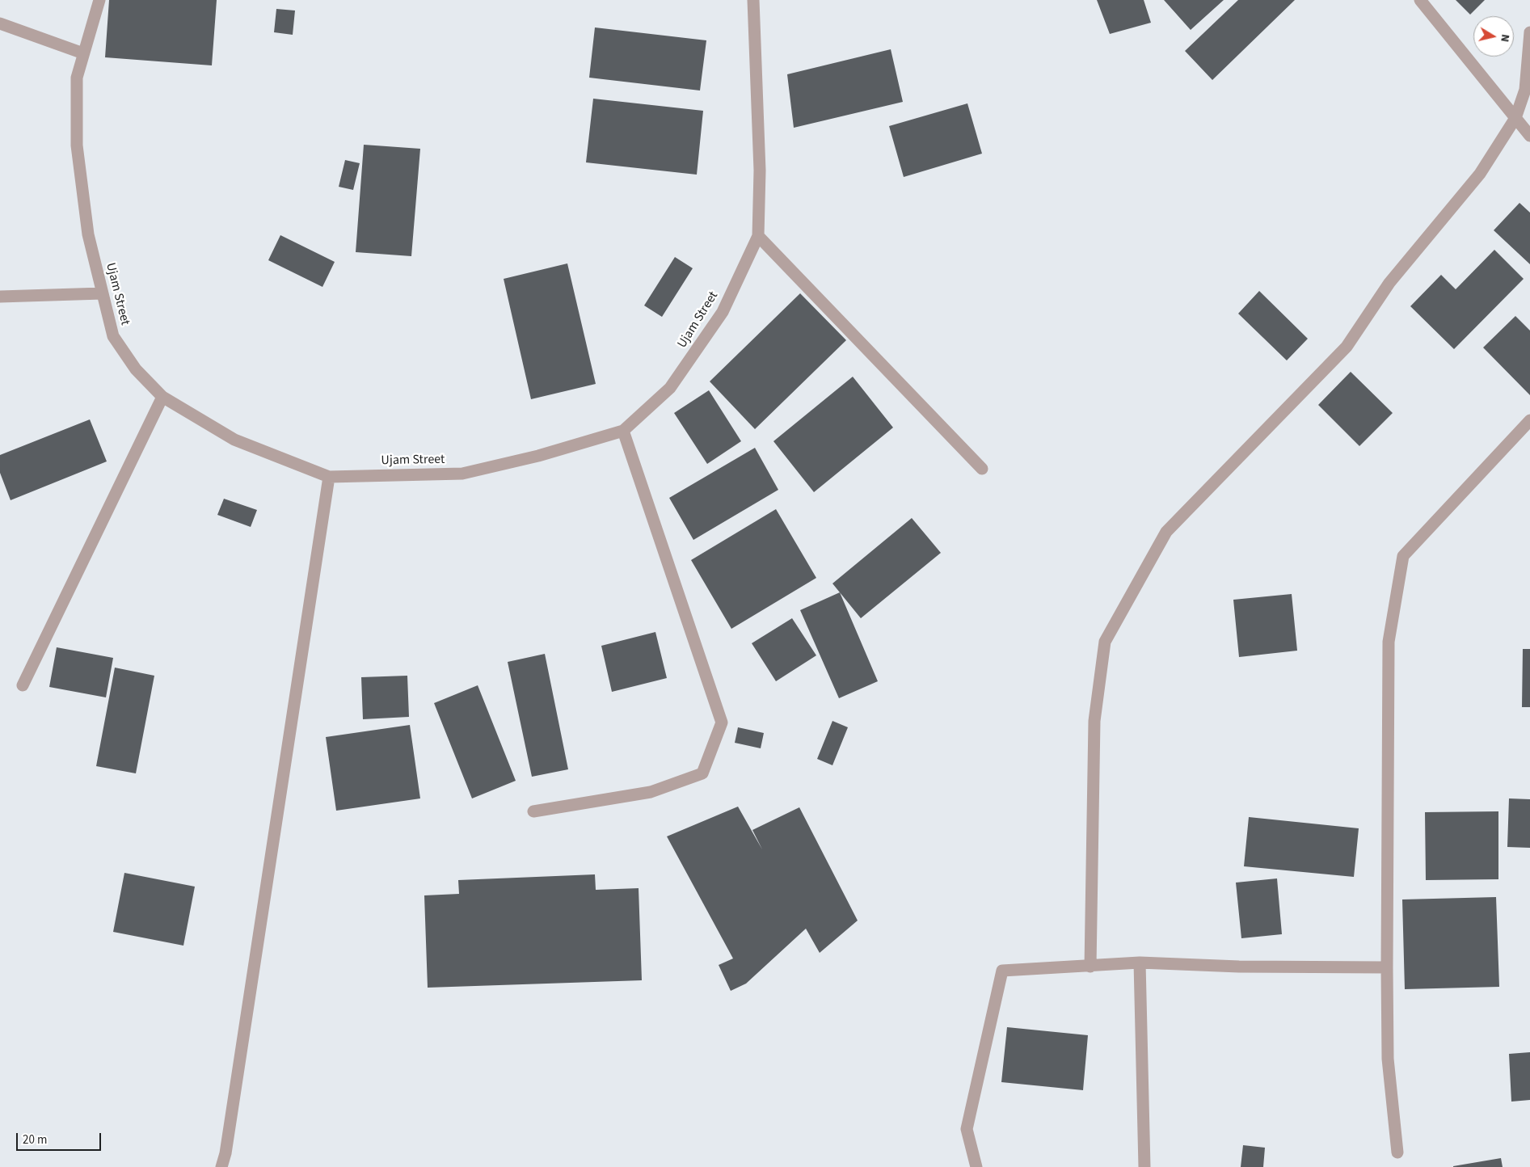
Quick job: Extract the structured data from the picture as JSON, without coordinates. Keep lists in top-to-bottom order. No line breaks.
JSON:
{"streets":{"street":["Ujam Street"]},"scale_bar":"20 m","north":"right"}
